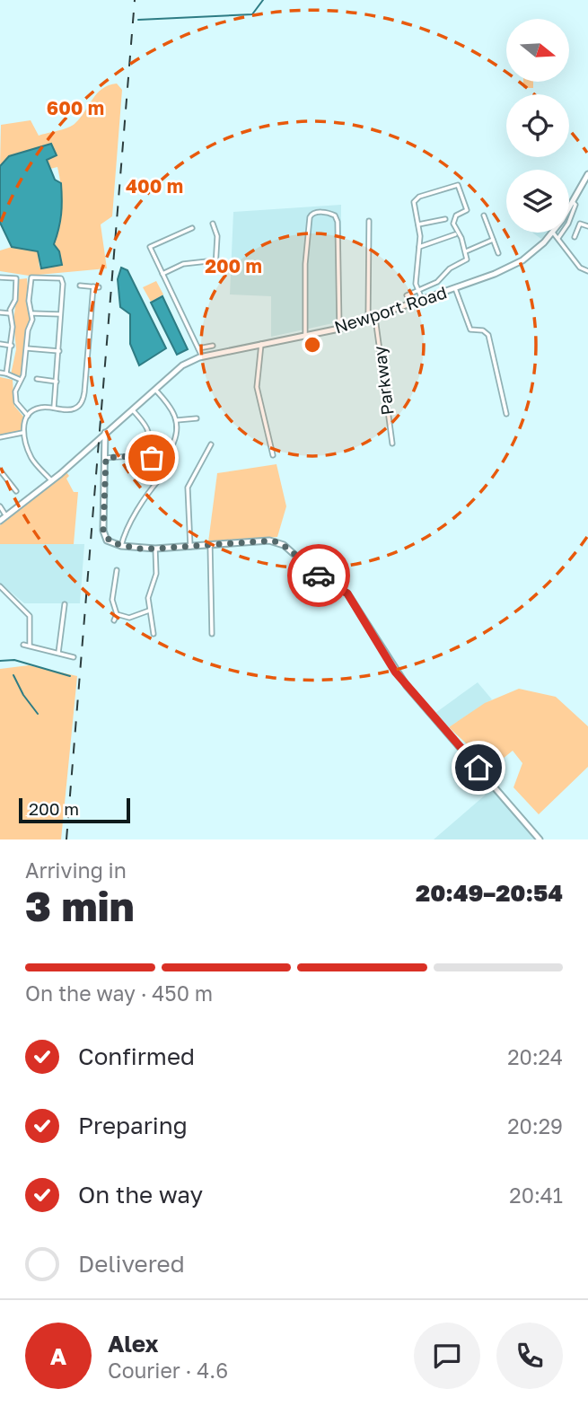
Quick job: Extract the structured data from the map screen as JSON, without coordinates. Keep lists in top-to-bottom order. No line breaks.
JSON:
{"streets":{"street":["Newport Road","Parkway"]},"crossings":[["Newport Road","Parkway"]],"scale_bar":"200 m","north":"right","page":{"scale":"200 m","heading":["3 min","Arriving in","20:49–20:54"],"panel":["Alex","Courier · 4.6"],"bar":"On the way · 450 m","list":[["Confirmed","20:24"],["Preparing","20:29"],["On the way","20:41"],"Delivered"],"round":"A"},"rings":["600 m","400 m","200 m"]}
